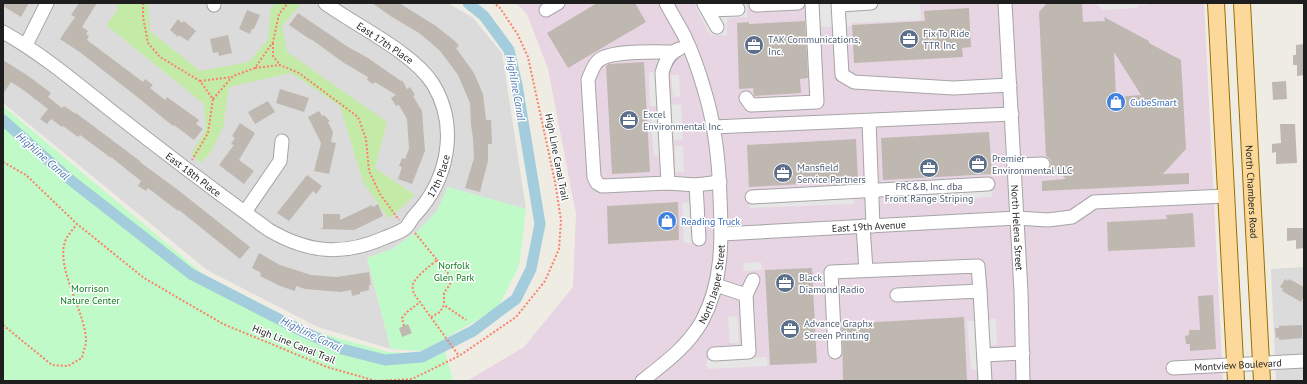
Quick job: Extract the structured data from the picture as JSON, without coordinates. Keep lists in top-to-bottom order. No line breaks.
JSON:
{"streets":{"main road":["North Chambers Road"],"street":["East 17th Place","East 18th Place","17th Place","East 19th Avenue","North Helena Street","North Jasper Street","Montview Boulevard"],"path":["High Line Canal Trail"]},"crossings":[["East 17th Place","17th Place"],["East 18th Place","17th Place"],["North Chambers Road","Montview Boulevard"],["East 19th Avenue","North Helena Street"],["East 19th Avenue","North Jasper Street"]],"water":["Highline Canal"],"parks":["Norfolk Glen Park","Morrison Nature Center"],"places":{"office":["Fix To Ride TTR Inc","TAK Communications, Inc.","Excel Environmental Inc.","Premier Environmental LLC","FRC&B, Inc. dba Front Range Striping","Mansfield Service Partners","Black Diamond Radio","Advance Graphx Screen Printing"],"shop":["CubeSmart","Reading Truck"]}}
